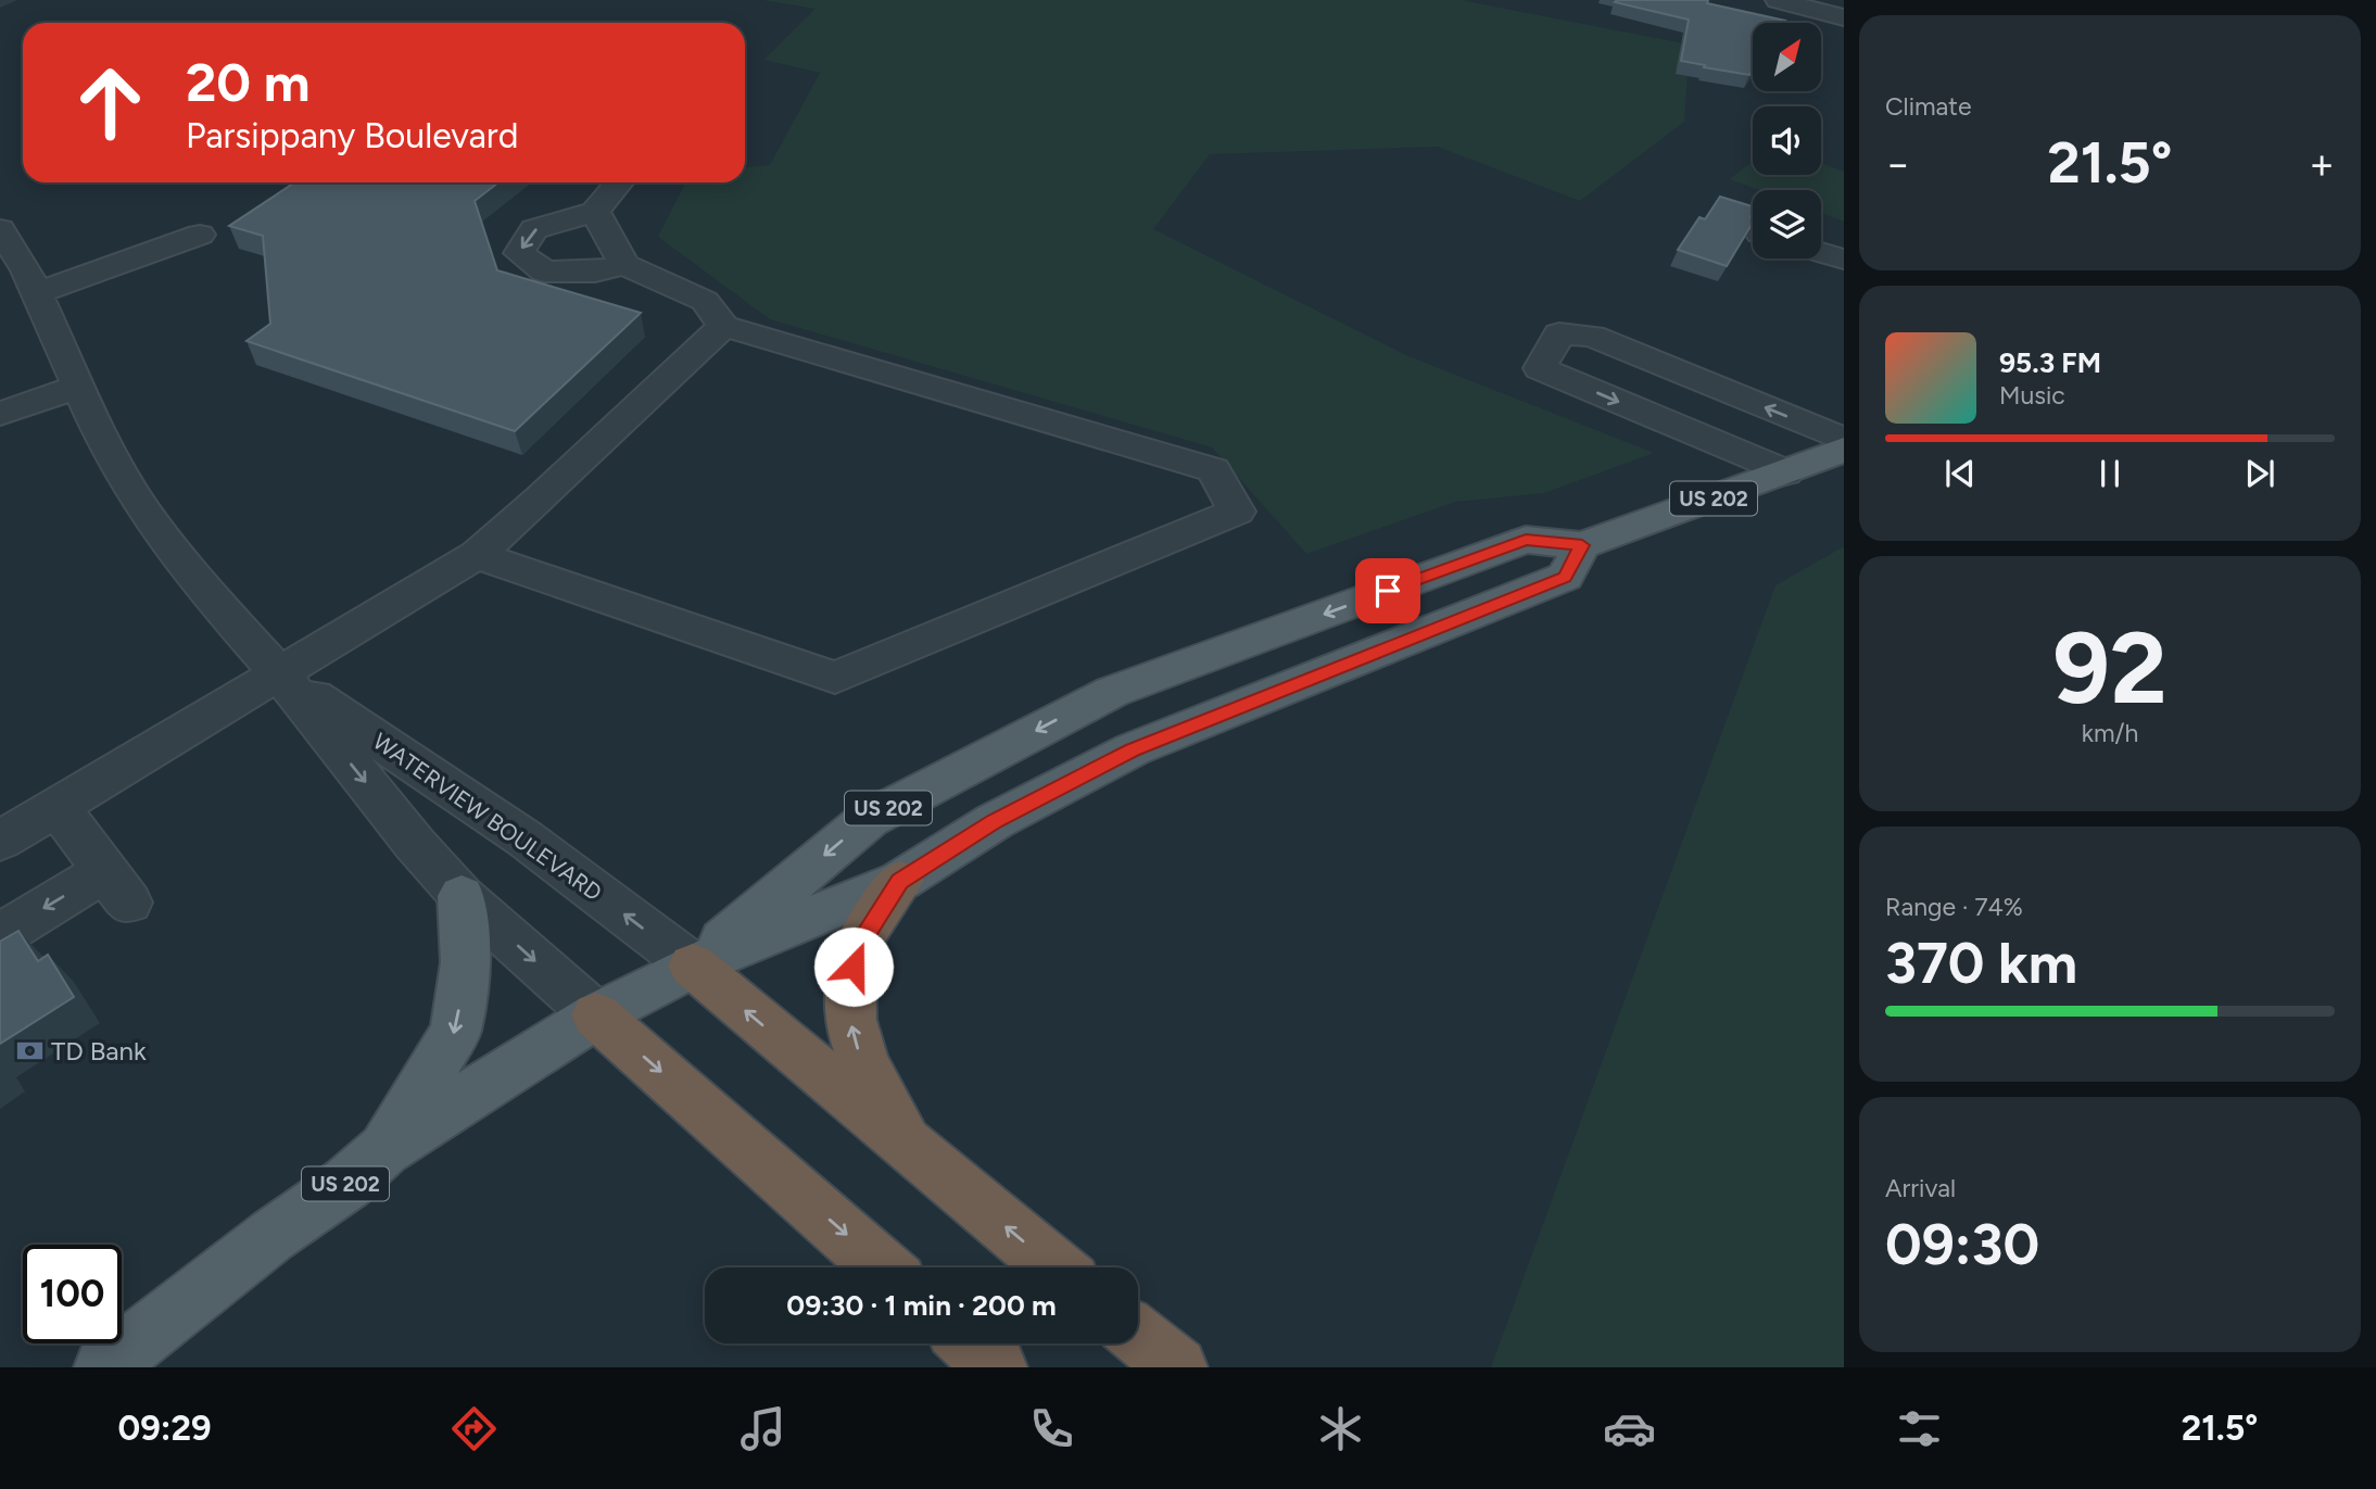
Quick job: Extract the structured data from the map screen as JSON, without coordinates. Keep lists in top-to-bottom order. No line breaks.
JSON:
{"streets":{"main road":["US 202"],"street":["WATERVIEW BOULEVARD"]},"crossings":[["US 202","WATERVIEW BOULEVARD"]],"places":{"bank":["TD Bank"]},"north":"top right","page":{"tile":["Climate",["92","km/h"],["Range · 74%","370 km"],["Arrival","09:30"]],"turn":["20 m","Parsippany Boulevard"],"heat":["−","21.5°","+"],"song":["95.3 FM","Music"],"limit":"100","trip":"09:30 · 1 min · 200 m","tabs":["09:29","21.5°"]}}
